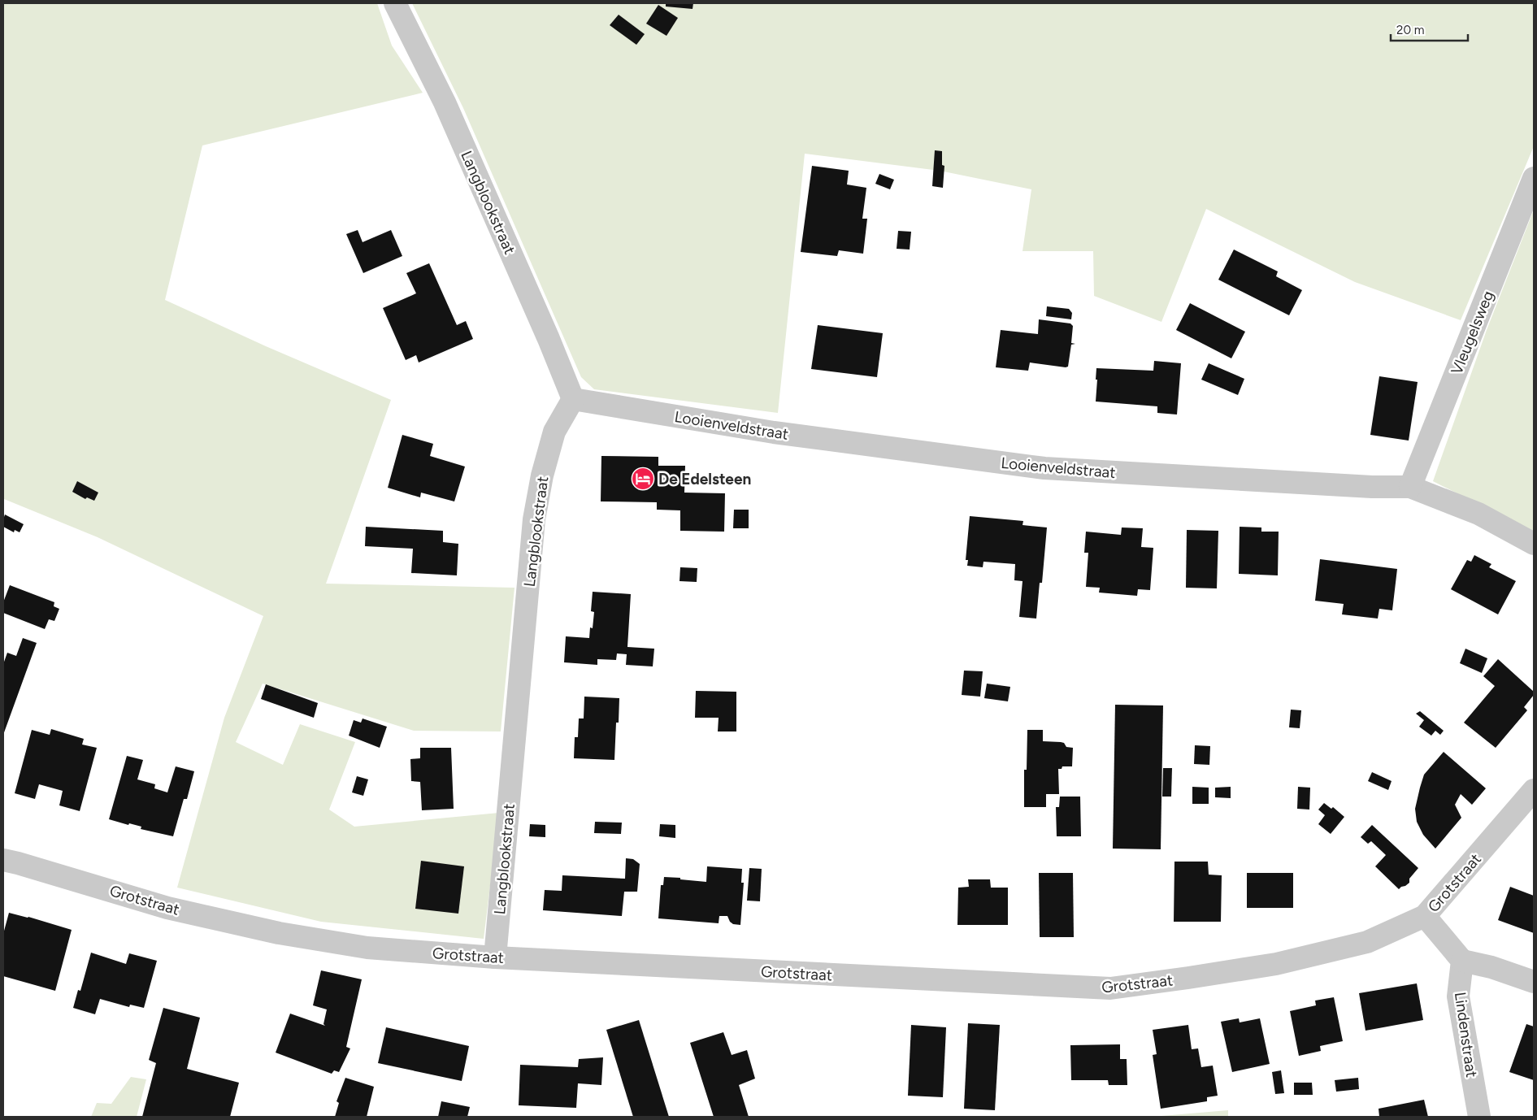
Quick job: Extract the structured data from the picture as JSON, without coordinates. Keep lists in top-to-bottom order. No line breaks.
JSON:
{"streets":{"street":["Langblookstraat","Vleugelsweg","Looienveldstraat","Grotstraat","Lindenstraat"]},"crossings":[["Langblookstraat","Looienveldstraat"],["Langblookstraat","Grotstraat"],["Vleugelsweg","Looienveldstraat"]],"places":{"hotel":["De Edelsteen"]},"scale_bar":"20 m"}
